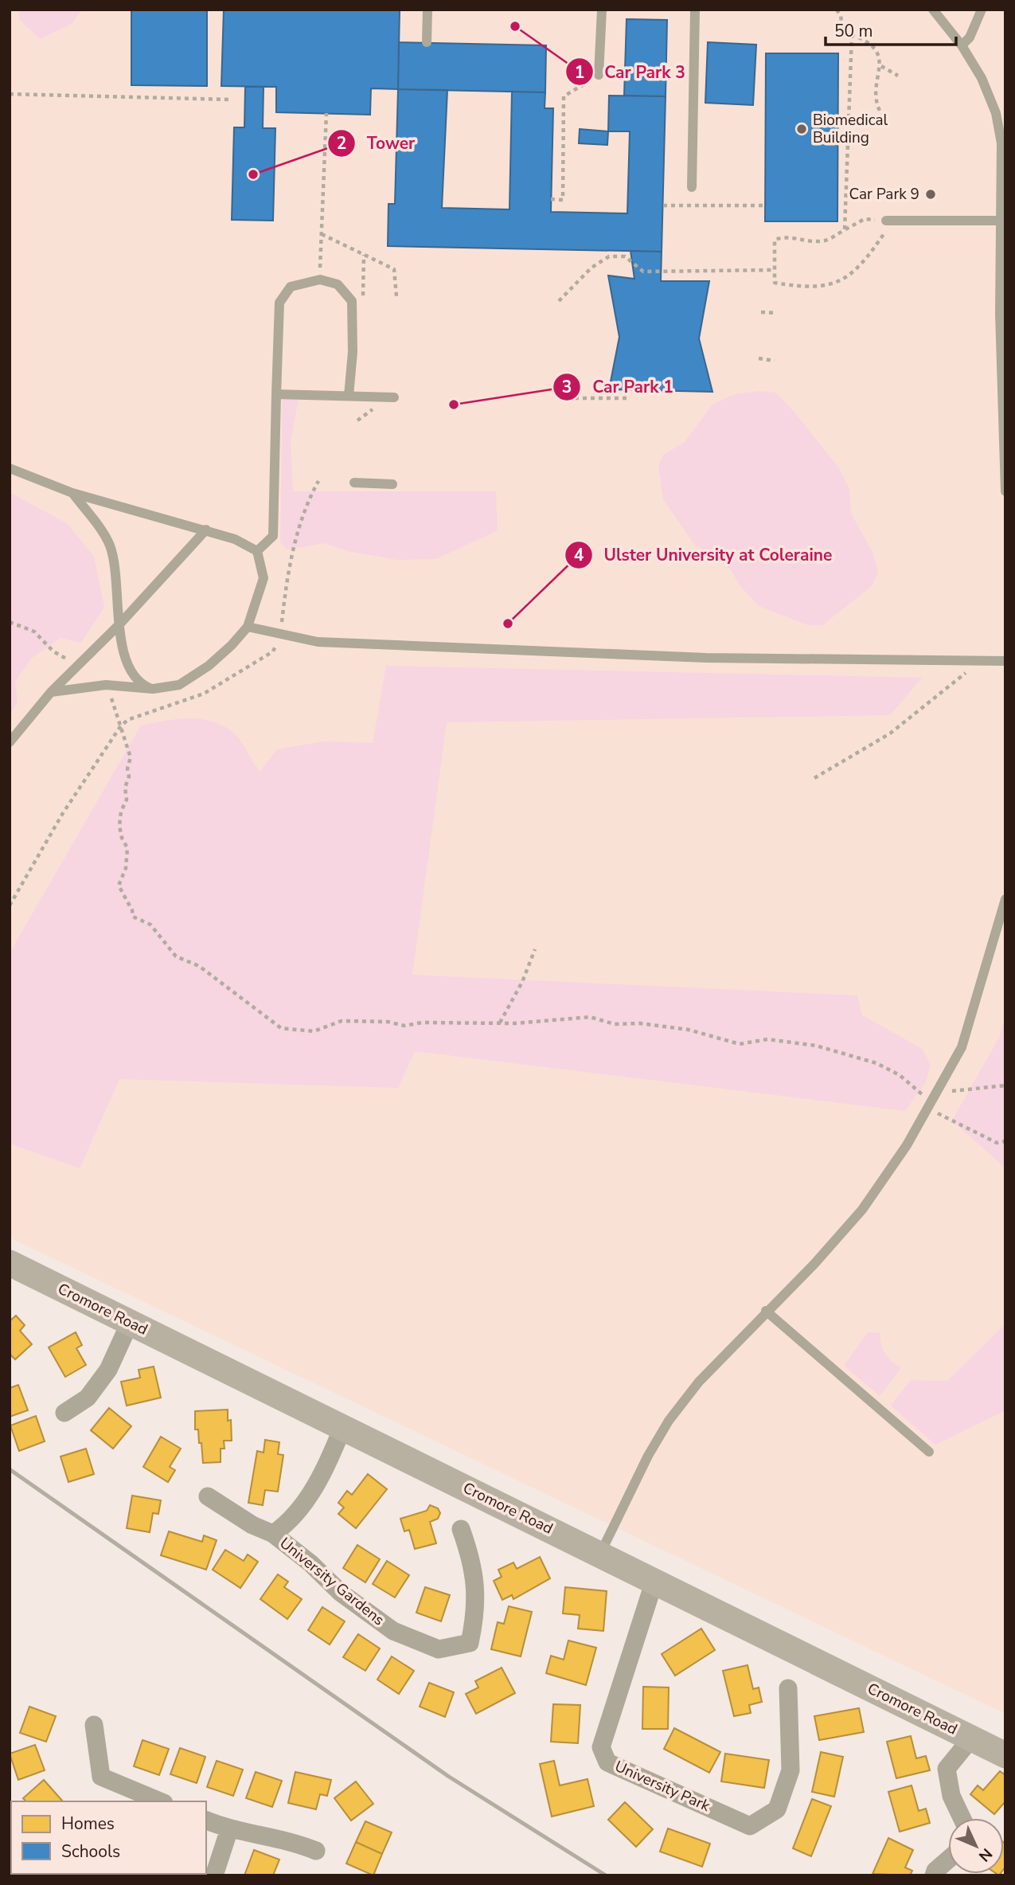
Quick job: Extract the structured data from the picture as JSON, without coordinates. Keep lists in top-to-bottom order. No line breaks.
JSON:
{"streets":{"main road":["Cromore Road"],"street":["University Gardens","University Park"]},"crossings":[["Cromore Road","University Gardens"],["Cromore Road","University Park"]],"places":["Car Park 3","Biomedical Building","Tower","Car Park 9","Car Park 1","Ulster University at Coleraine"],"legend":["Homes","Schools"],"scale_bar":"50 m","north":"bottom right"}
